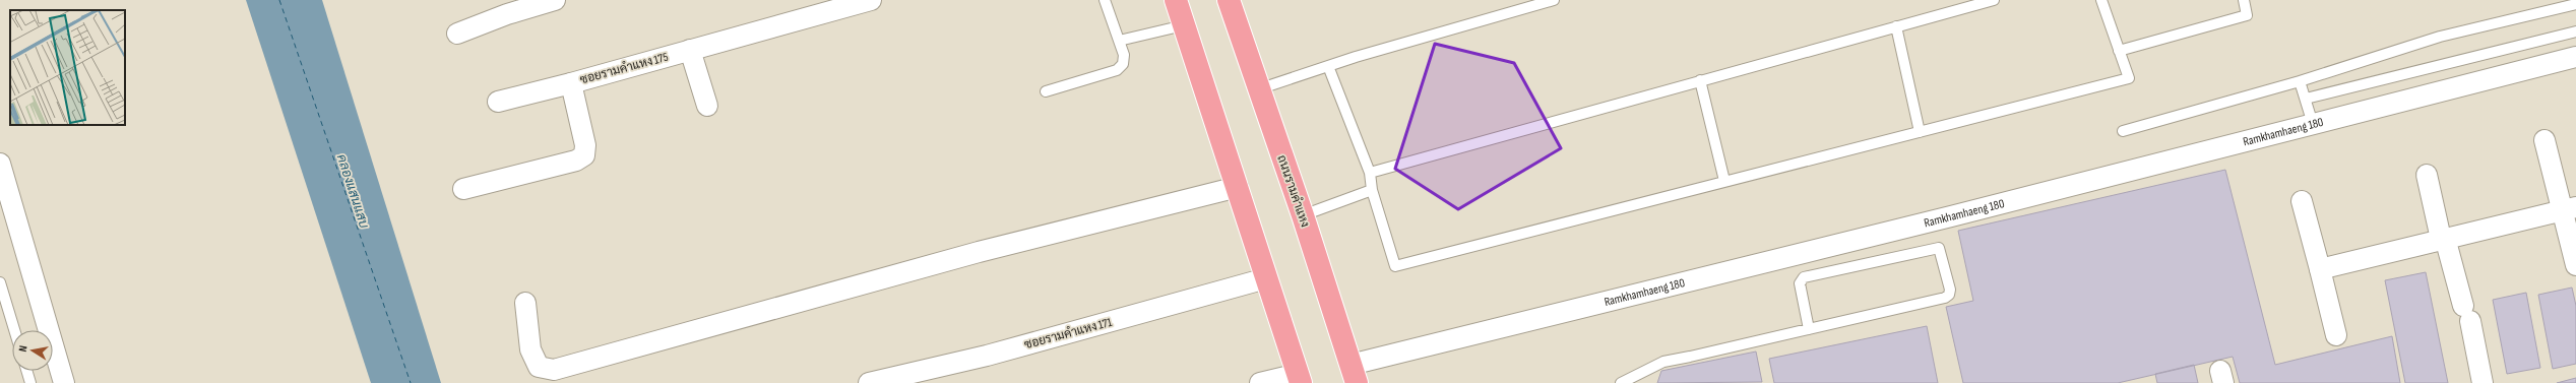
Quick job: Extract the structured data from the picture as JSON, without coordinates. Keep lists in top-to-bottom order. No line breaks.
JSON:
{"streets":{"main road":["ถนนรามคำแหง"],"street":["ซอยรามคำแหง 175","Ramkhamhaeng 180","ซอยรามคำแหง 171"]},"crossings":[["Ramkhamhaeng 180","ถนนรามคำแหง"]],"water":["คลองแสนแสบ"],"north":"left"}
